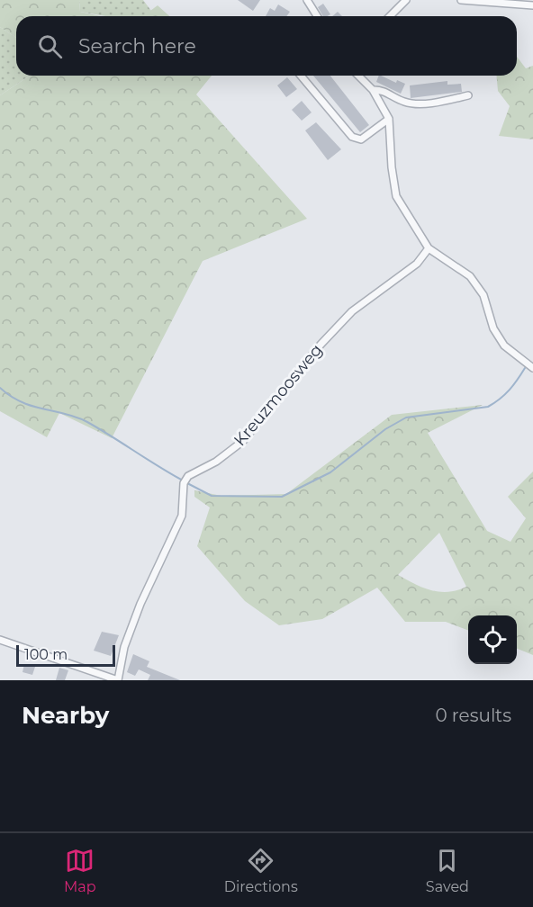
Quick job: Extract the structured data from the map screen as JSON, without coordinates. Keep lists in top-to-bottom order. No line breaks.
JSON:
{"streets":{"street":["Kreuzmoosweg"]},"scale_bar":"100 m","page":{"search":"Search here","scale":"100 m","heading":["Nearby","0 results"],"nav":["Map","Directions","Saved"]}}
